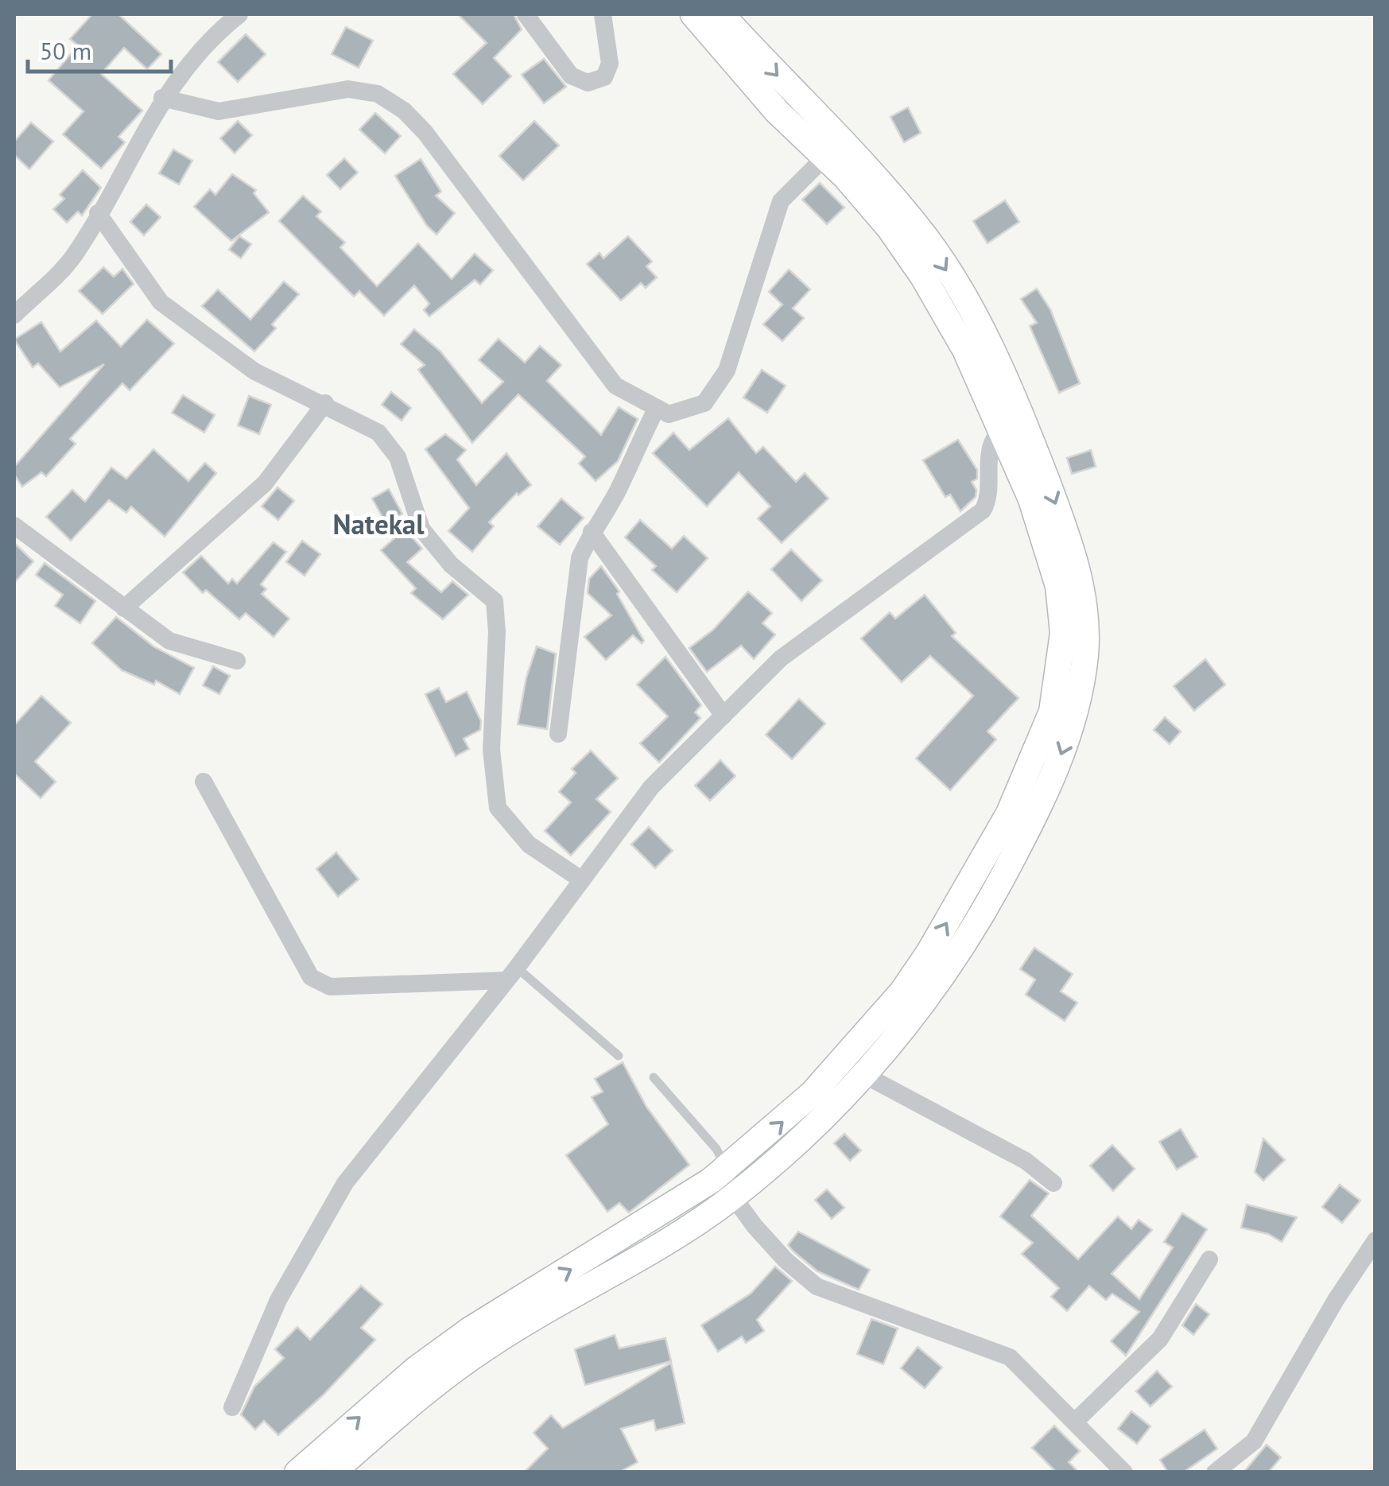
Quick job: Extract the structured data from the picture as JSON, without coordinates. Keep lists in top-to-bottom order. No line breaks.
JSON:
{"districts":["Natekal"],"scale_bar":"50 m"}
